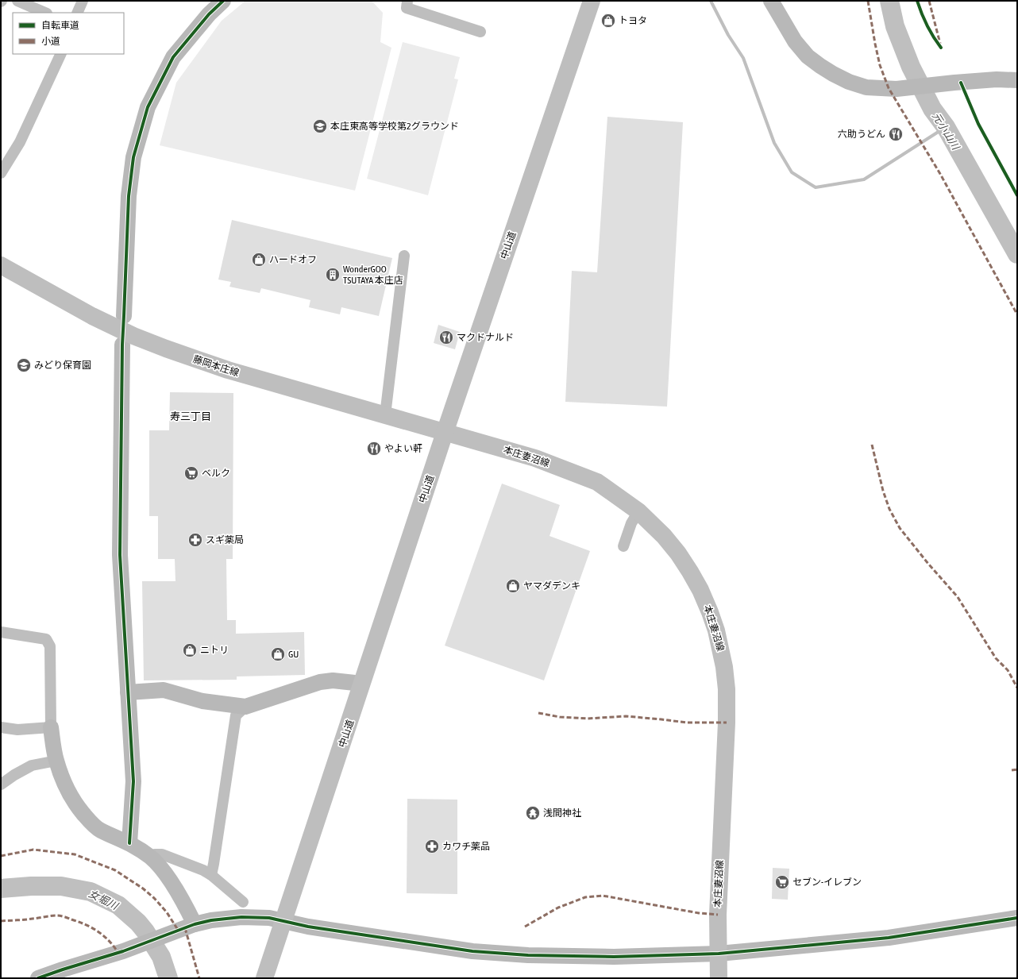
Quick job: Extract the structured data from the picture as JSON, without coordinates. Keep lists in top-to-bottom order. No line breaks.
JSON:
{"streets":{"main road":["中山道","藤岡本庄線","本庄妻沼線"]},"crossings":[["中山道","藤岡本庄線"],["中山道","本庄妻沼線"],["藤岡本庄線","本庄妻沼線"]],"districts":["寿三丁目"],"water":["元小山川","女堀川"],"places":{"shop":["トヨタ","ハードオフ","ヤマダデンキ","ニトリ","GU"],"school or university":["本庄東高等学校第2グラウンド","みどり保育園"],"restaurant":["六助うどん","マクドナルド","やよい軒"],"building":["WonderGOO TSUTAYA 本庄店"],"supermarket":["ベルク","セブン-イレブン"],"pharmacy":["スギ薬局","カワチ薬品"],"temple":["浅間神社"]},"legend":["自転車道","小道"]}
